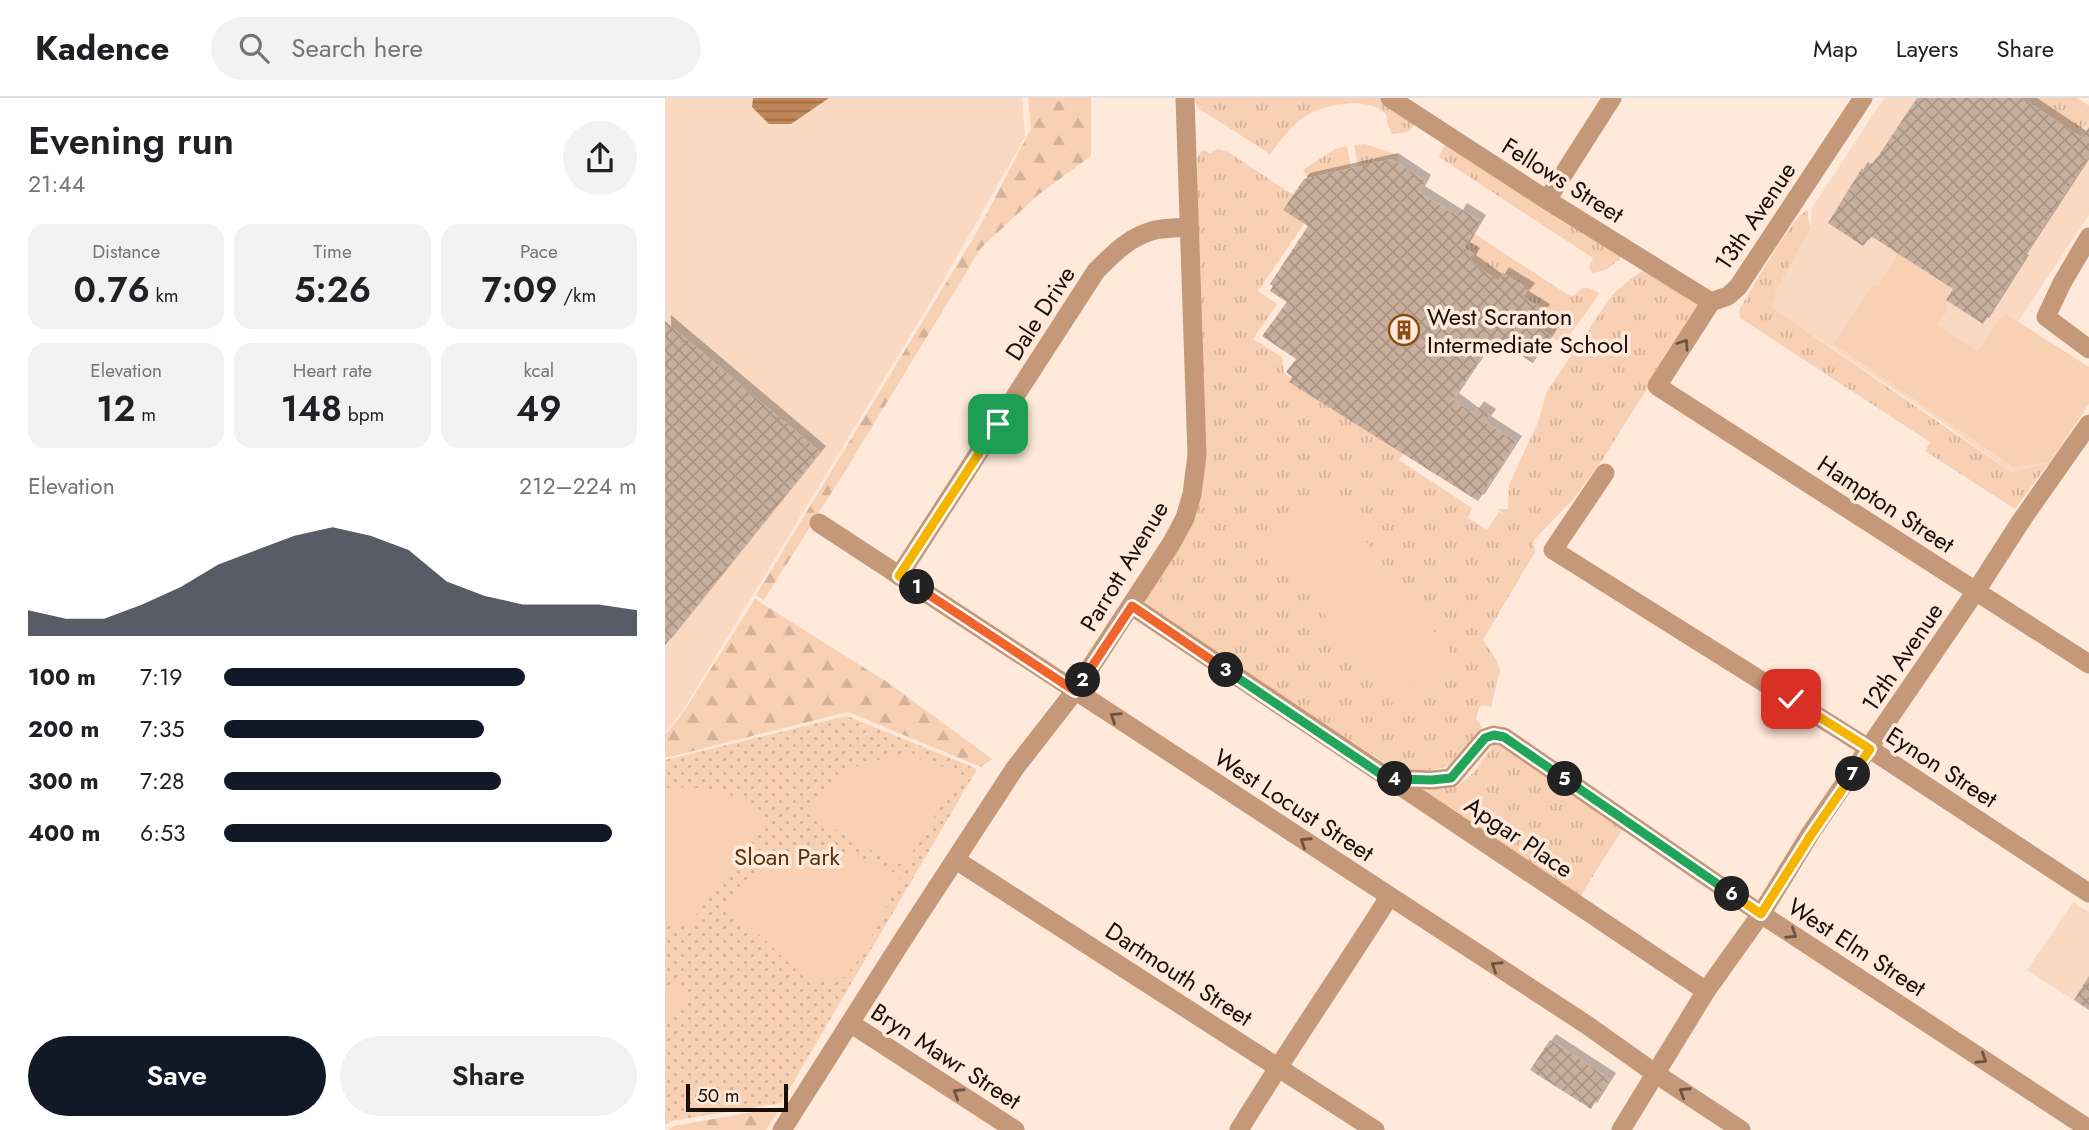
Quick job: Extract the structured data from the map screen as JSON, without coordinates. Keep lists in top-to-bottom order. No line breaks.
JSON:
{"streets":{"street":["Fellows Street","13th Avenue","Dale Drive","Hampton Street","Parrott Avenue","12th Avenue","Eynon Street","West Locust Street","Apgar Place","West Elm Street","Dartmouth Street","Bryn Mawr Street"]},"crossings":[["Fellows Street","13th Avenue"],["13th Avenue","Hampton Street"],["Dale Drive","Parrott Avenue"],["Dale Drive","West Locust Street"],["Hampton Street","12th Avenue"],["Parrott Avenue","West Locust Street"],["Parrott Avenue","Apgar Place"],["Parrott Avenue","Dartmouth Street"],["Parrott Avenue","Bryn Mawr Street"],["12th Avenue","Eynon Street"],["12th Avenue","West Locust Street"],["12th Avenue","Apgar Place"],["12th Avenue","West Elm Street"],["Apgar Place","West Elm Street"]],"one_way":["West Locust Street","West Elm Street","Bryn Mawr Street"],"parks":["Sloan Park"],"places":{"building":["West Scranton Intermediate School"]},"scale_bar":"50 m","page":{"header":"Kadence","search":"Search here","nav":["Map","Layers","Share"],"heading":["Evening run","21:44"],"stats":[["Distance","0.76 km"],["Time","5:26"],["Pace","7:09 /km"],["Elevation","12 m"],["Heart rate","148 bpm"],["kcal","49"]],"chart":["Elevation","212–224 m"],"pins":["1","3","2","7","4","5","6"],"list":[{"name":"100 m","note":"7:19"},{"name":"200 m","note":"7:35"},{"name":"300 m","note":"7:28"},{"name":"400 m","note":"6:53"}],"buttons":["Save","Share"],"scale":"50 m"}}
